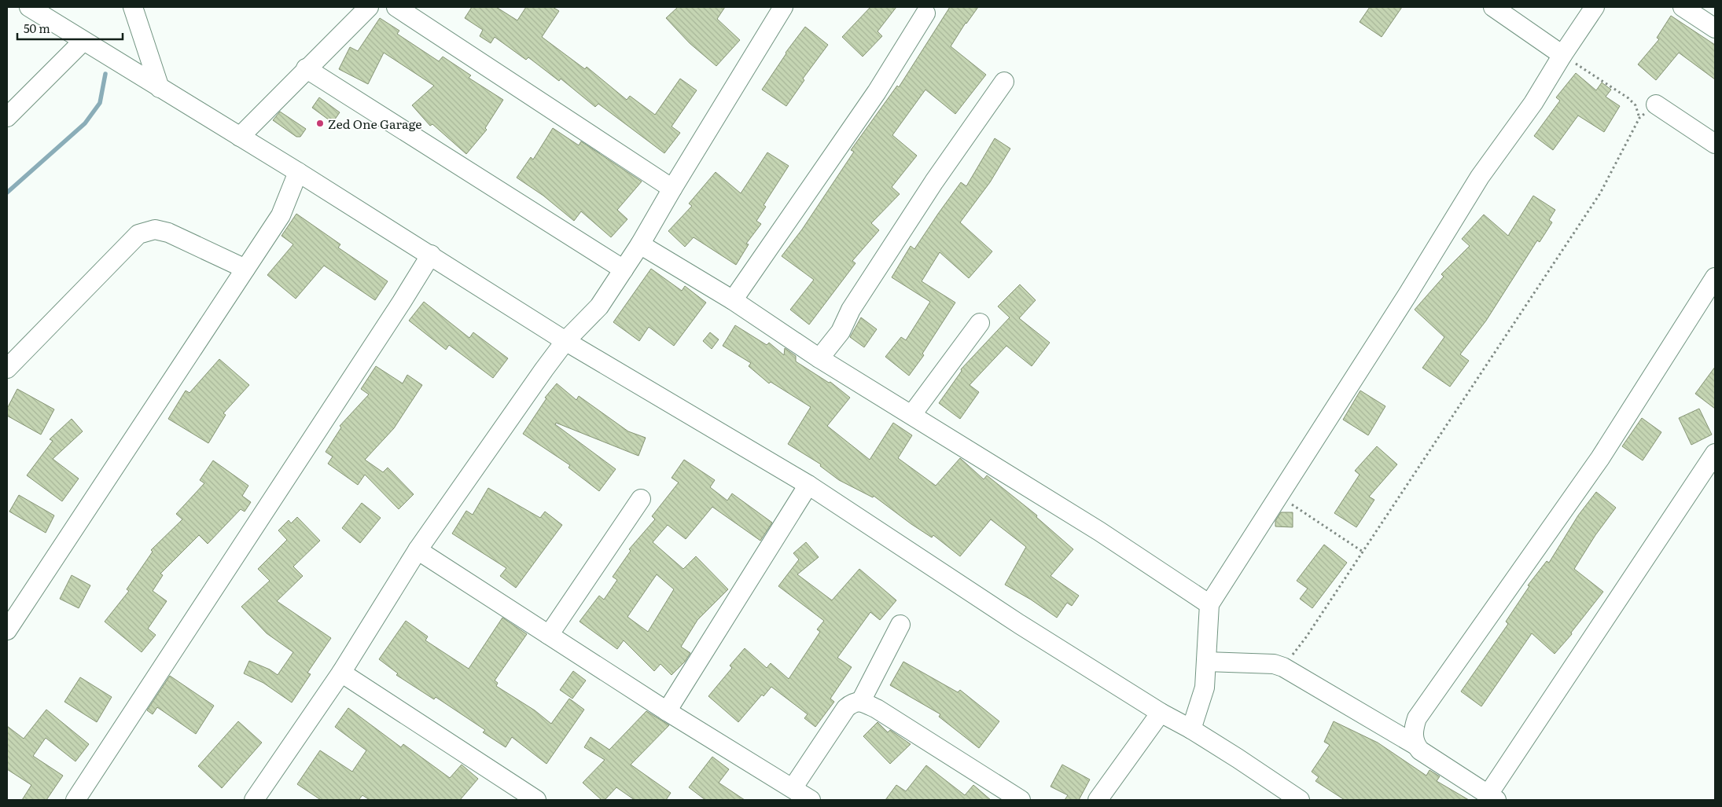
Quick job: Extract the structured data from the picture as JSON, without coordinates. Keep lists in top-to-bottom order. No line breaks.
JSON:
{"places":["Zed One Garage"],"scale_bar":"50 m"}
